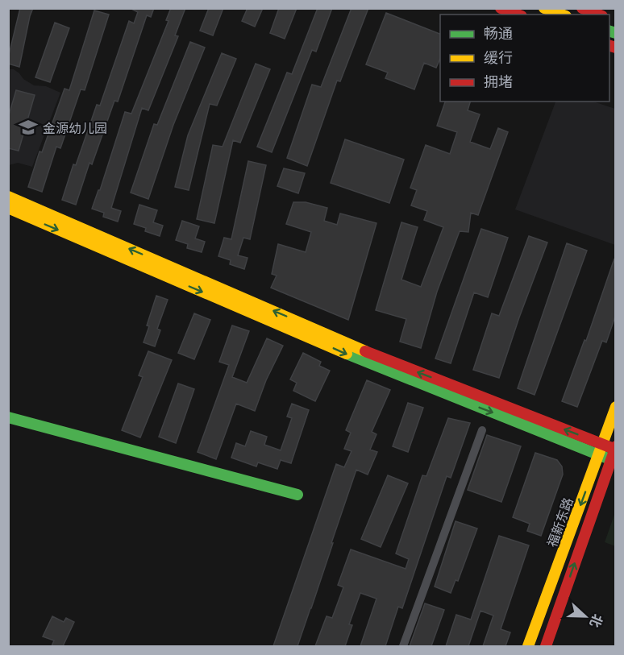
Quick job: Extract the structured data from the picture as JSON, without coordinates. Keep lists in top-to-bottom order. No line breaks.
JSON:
{"streets":{"main road":["福新东路"]},"places":{"school or university":["金源幼儿园"]},"legend":["畅通","缓行","拥堵"],"north":"right"}
